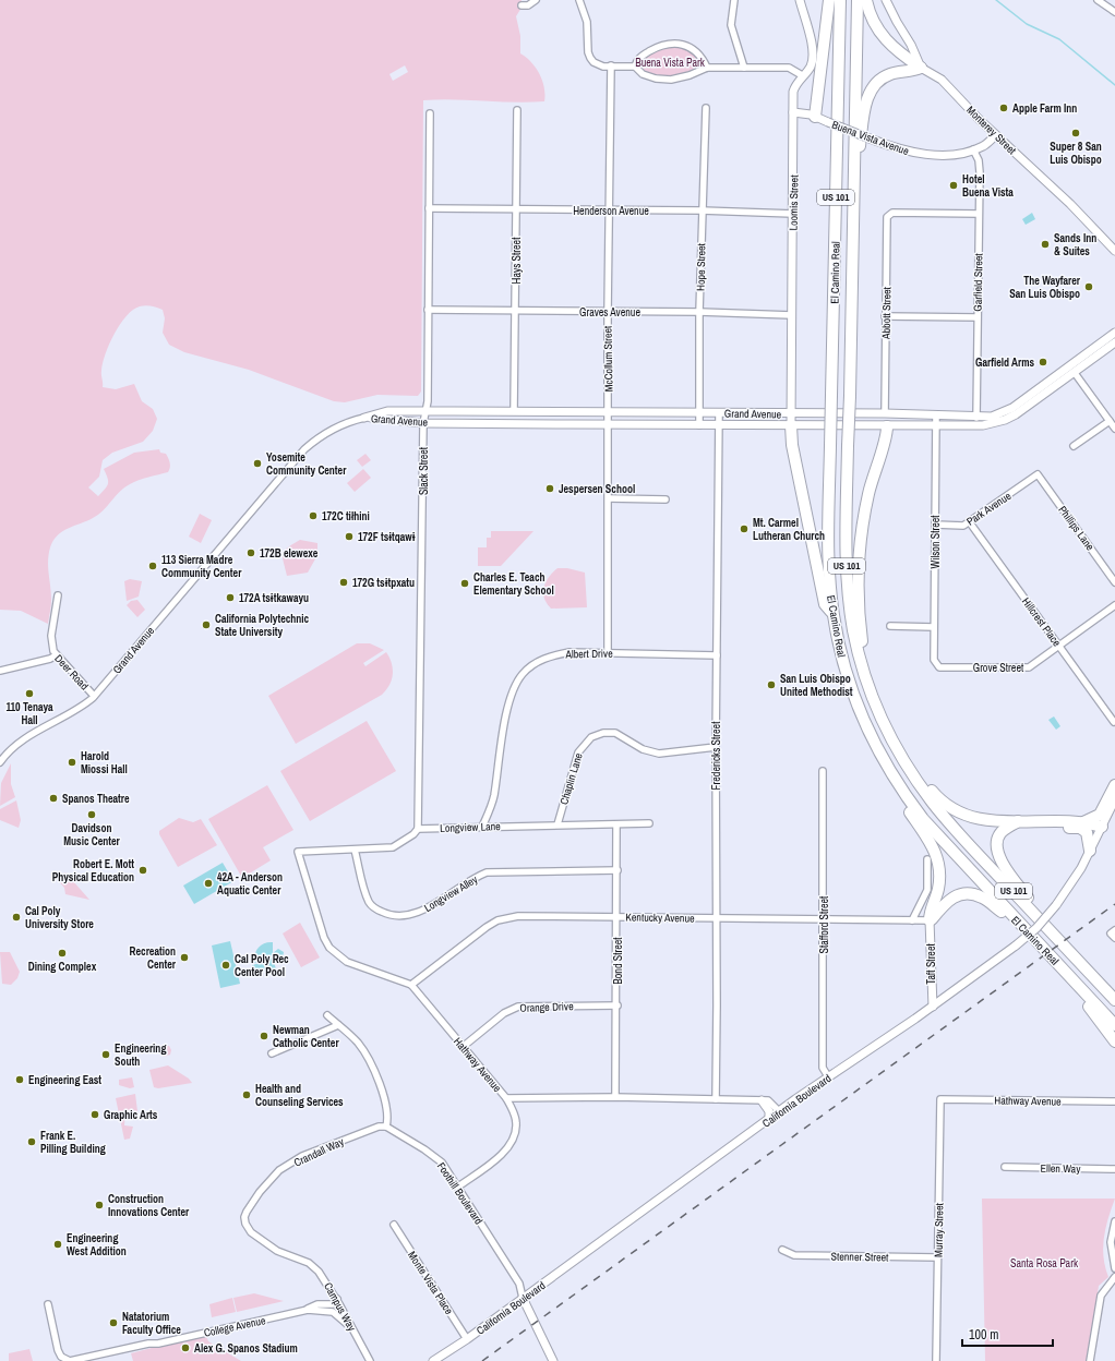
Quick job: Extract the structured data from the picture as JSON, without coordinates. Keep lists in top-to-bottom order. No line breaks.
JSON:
{"streets":{"highway":["US 101","El Camino Real"],"street":["Monterey Street","Buena Vista Avenue","Loomis Street","Henderson Avenue","Hays Street","Hope Street","Garfield Street","Graves Avenue","Abbott Street","McCollum Street","Grand Avenue","Slack Street","Park Avenue","Phillips Lane","Wilson Street","Hillcrest Place","Albert Drive","Grove Street","Deer Road","Fredericks Street","Chaplin Lane","Longview Lane","Longview Alley","Kentucky Avenue","Stafford Street","Bond Street","Taft Street","Orange Drive","Hathway Avenue","California Boulevard","Crandall Way","Ellen Way","Foothill Boulevard","Murray Street","Stenner Street","Monte Vista Place","Campus Way","College Avenue"]},"crossings":[["Monterey Street","Buena Vista Avenue"],["Buena Vista Avenue","Loomis Street"],["Buena Vista Avenue","Garfield Street"],["Loomis Street","Henderson Avenue"],["Loomis Street","Graves Avenue"],["Loomis Street","Grand Avenue"],["Henderson Avenue","Hays Street"],["Henderson Avenue","Hope Street"],["Henderson Avenue","McCollum Street"],["Henderson Avenue","Slack Street"],["Hays Street","Graves Avenue"],["Hays Street","Grand Avenue"],["Hope Street","Graves Avenue"],["Hope Street","Grand Avenue"],["Garfield Street","Abbott Street"],["Garfield Street","Grand Avenue"],["Graves Avenue","McCollum Street"],["Graves Avenue","Slack Street"],["Abbott Street","Grand Avenue"],["McCollum Street","Grand Avenue"],["McCollum Street","Albert Drive"],["Grand Avenue","Slack Street"],["Grand Avenue","Wilson Street"],["Grand Avenue","Deer Road"],["Grand Avenue","Fredericks Street"],["Slack Street","Longview Lane"],["Park Avenue","Phillips Lane"],["Park Avenue","Wilson Street"],["Park Avenue","Hillcrest Place"],["Wilson Street","Grove Street"],["Hillcrest Place","Grove Street"],["Albert Drive","Fredericks Street"],["Albert Drive","Longview Lane"],["Fredericks Street","Chaplin Lane"],["Fredericks Street","Kentucky Avenue"],["Fredericks Street","Hathway Avenue"],["Chaplin Lane","Longview Lane"],["Longview Lane","Bond Street"],["Longview Alley","Bond Street"],["Kentucky Avenue","Stafford Street"],["Kentucky Avenue","Bond Street"],["Kentucky Avenue","Taft Street"],["Kentucky Avenue","Hathway Avenue"],["Stafford Street","California Boulevard"],["Bond Street","Orange Drive"],["Bond Street","Hathway Avenue"],["Taft Street","California Boulevard"],["Orange Drive","Hathway Avenue"],["Hathway Avenue","Murray Street"],["California Boulevard","Foothill Boulevard"],["California Boulevard","Monte Vista Place"],["Crandall Way","Foothill Boulevard"],["Crandall Way","Campus Way"],["Murray Street","Stenner Street"],["Campus Way","College Avenue"]],"parks":["Buena Vista Park","Santa Rosa Park"],"places":["Apple Farm Inn","Super 8 San Luis Obispo","Hotel Buena Vista","Sands Inn & Suites","The Wayfarer San Luis Obispo","Garfield Arms","Yosemite Community Center","Jespersen School","172C tiłhini","Mt. Carmel Lutheran Church","172F tsɨtqawɨ","172B elewexe","113 Sierra Madre Community Center","172G tsɨtpxatu","Charles E. Teach Elementary School","172A tsɨtkawayu","California Polytechnic State University","San Luis Obispo United Methodist","110 Tenaya Hall","Harold Miossi Hall","Spanos Theatre","Davidson Music Center","Robert E. Mott Physical Education","42A - Anderson Aquatic Center","Cal Poly University Store","Dining Complex","Recreation Center","Cal Poly Rec Center Pool","Newman Catholic Center","Engineering South","Engineering East","Health and Counseling Services","Graphic Arts","Frank E. Pilling Building","Construction Innovations Center","Engineering West Addition","Natatorium Faculty Office","Alex G. Spanos Stadium"],"scale_bar":"100 m"}
